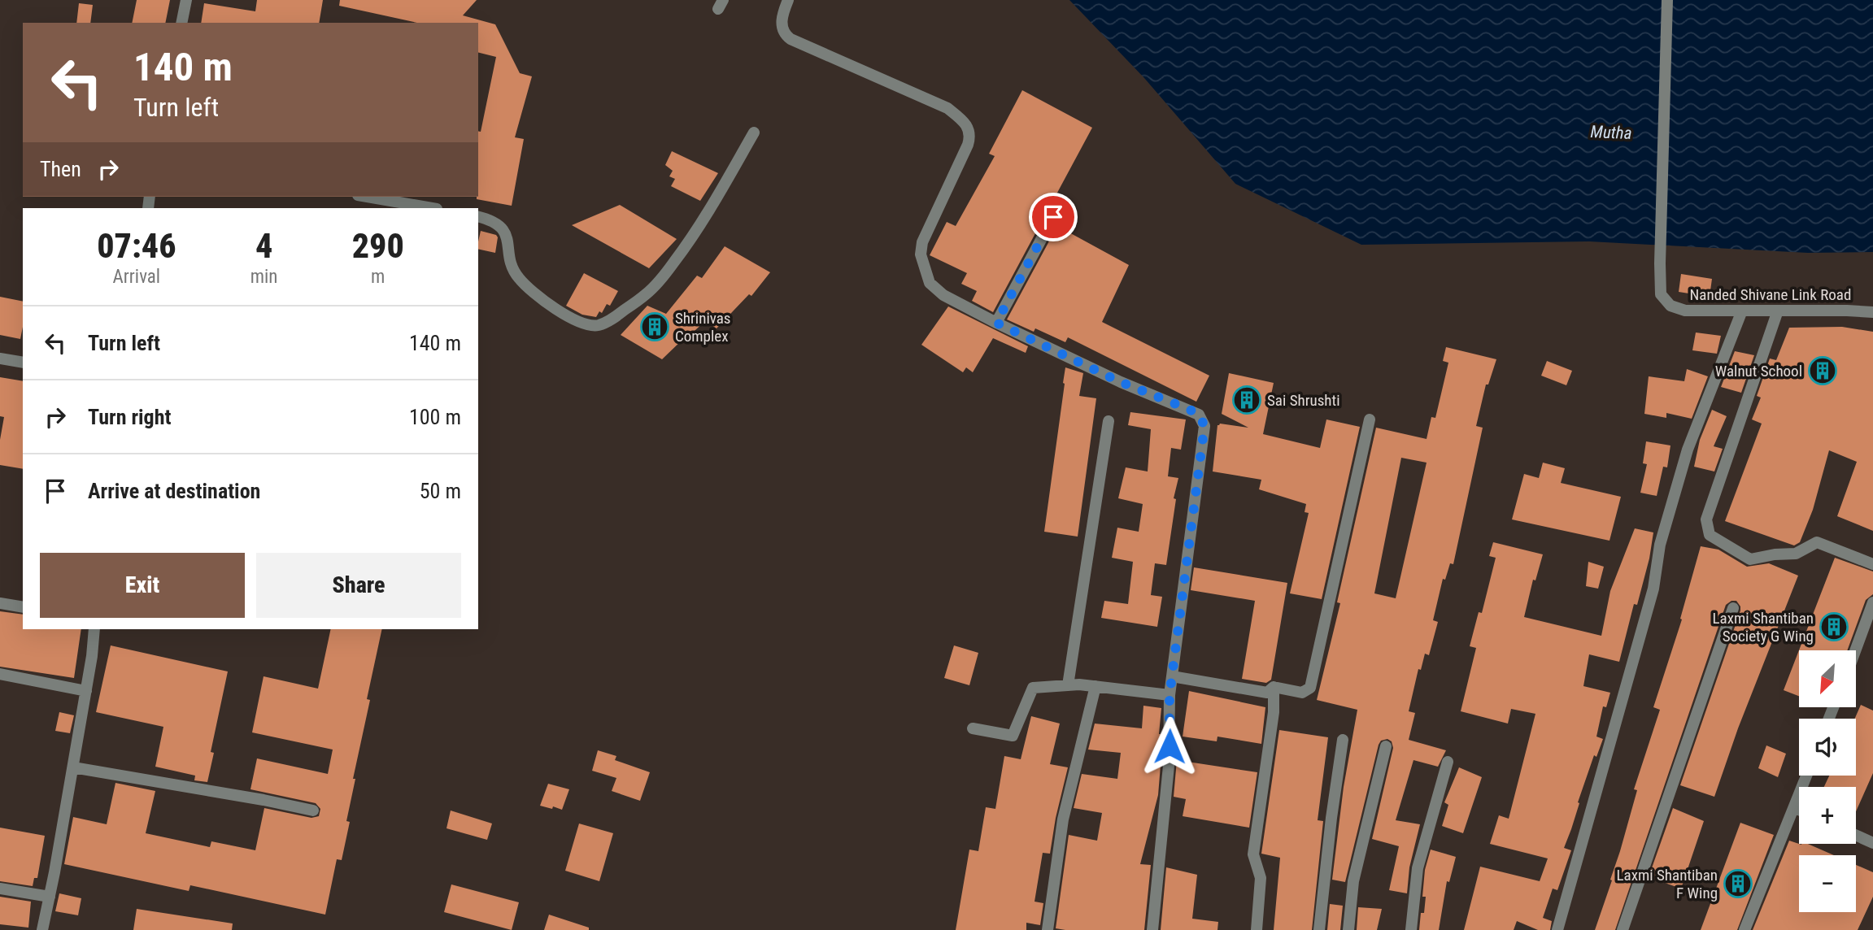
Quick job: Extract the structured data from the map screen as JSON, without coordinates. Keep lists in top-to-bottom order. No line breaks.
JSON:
{"streets":{"street":["Nanded Shivane Link Road"]},"water":["Mutha"],"places":{"building":["Shrinivas Complex","Walnut School","Sai Shrushti","Laxmi Shantiban Society G Wing","Laxmi Shantiban F Wing"]},"north":"bottom left","page":{"turn":["140 m","Turn left"],"then":"Then","eta":["07:46","Arrival","4","min","290","m"],"list":[{"name":"Turn left","value":"140 m"},{"name":"Turn right","value":"100 m"},{"name":"Arrive at destination","value":"50 m"}],"buttons":["Exit","Share"],"map_buttons":["+","−"]}}
